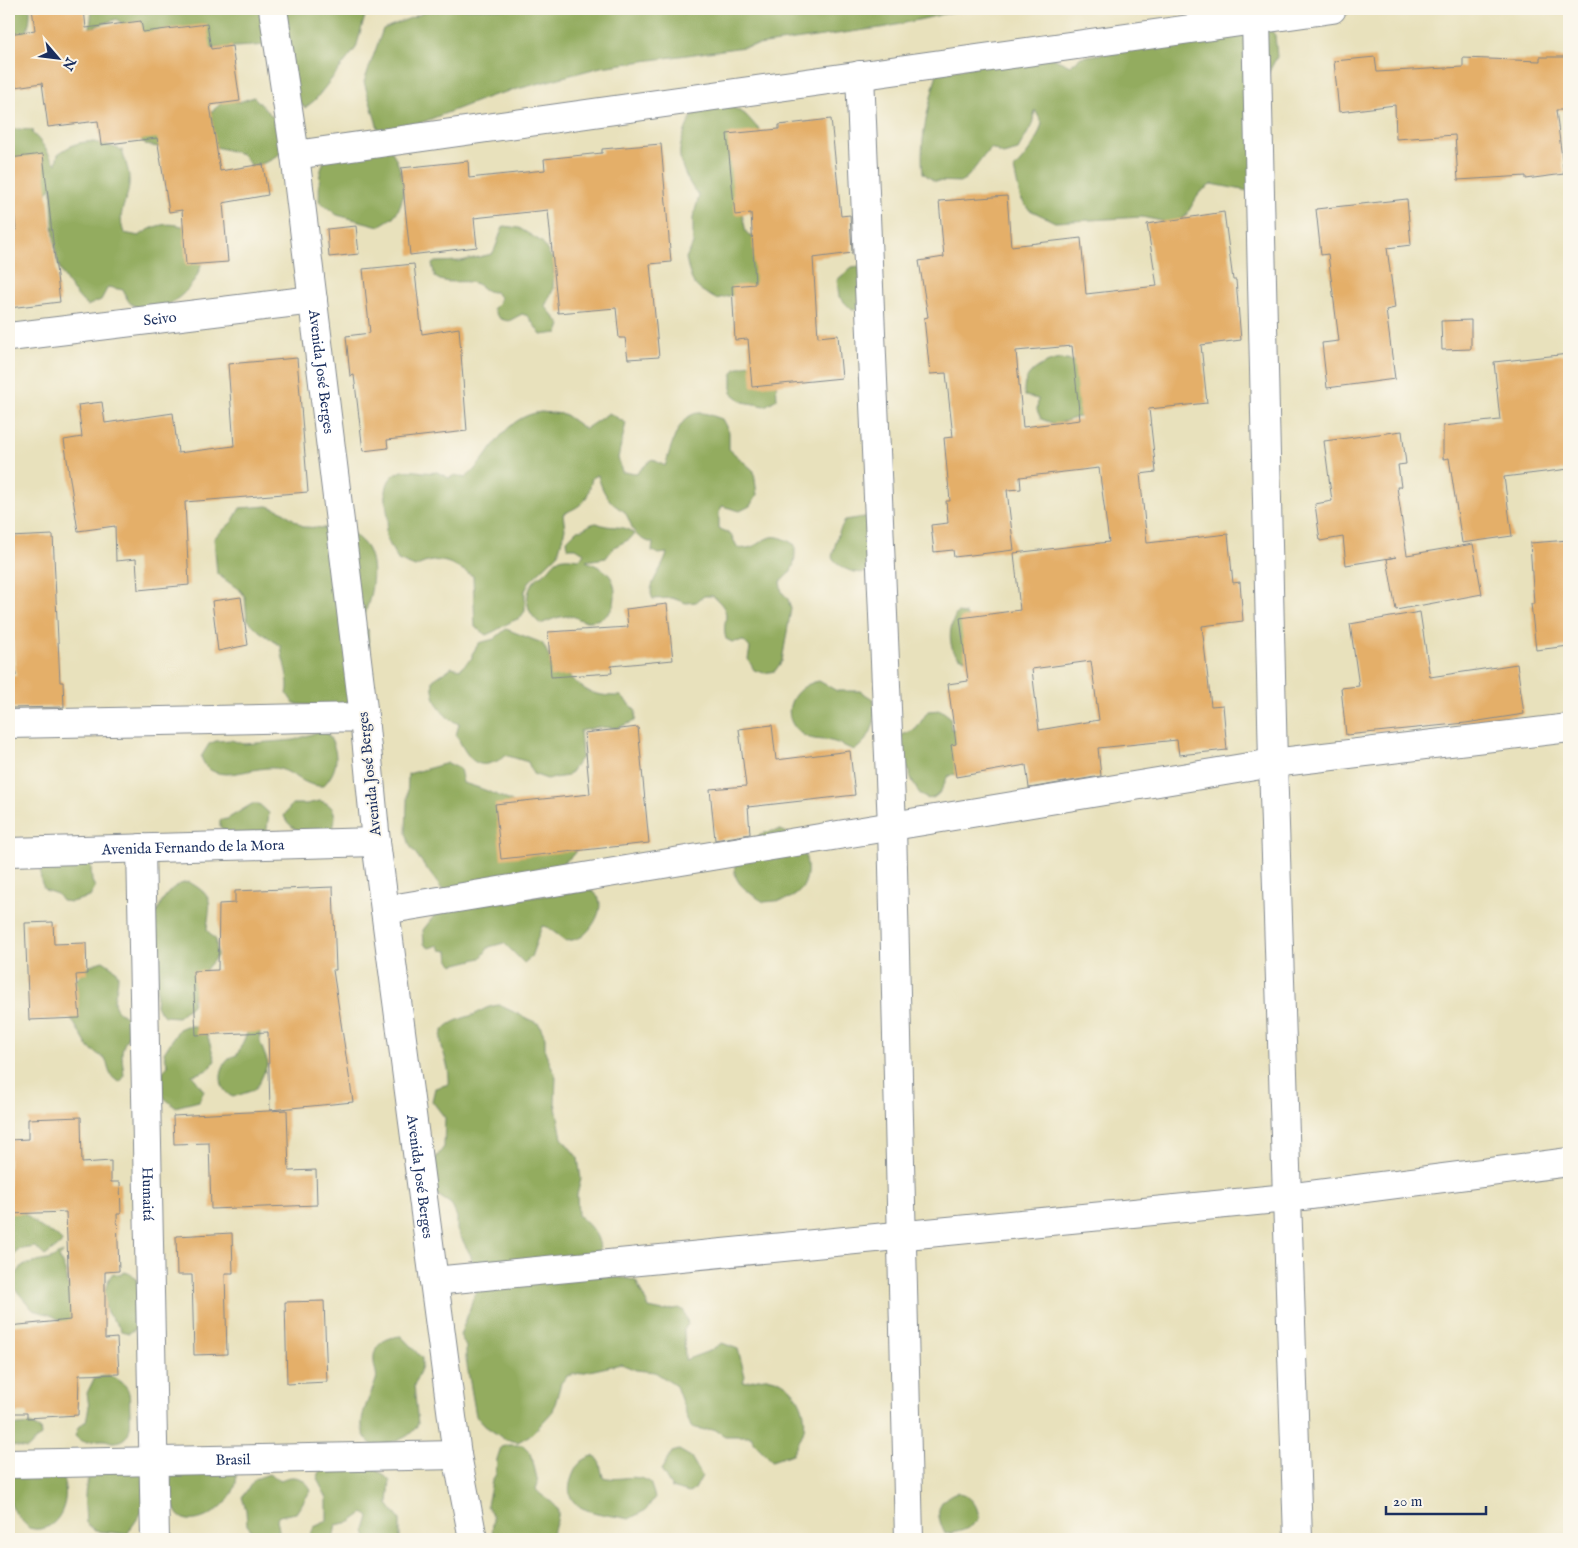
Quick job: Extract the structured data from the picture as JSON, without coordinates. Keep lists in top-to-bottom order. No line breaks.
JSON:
{"streets":{"street":["Seivo","Avenida José Berges","Avenida Fernando de la Mora","Humaitá","Brasil"]},"crossings":[["Seivo","Avenida José Berges"],["Avenida José Berges","Avenida Fernando de la Mora"],["Avenida José Berges","Brasil"],["Avenida Fernando de la Mora","Humaitá"],["Humaitá","Brasil"]],"scale_bar":"20 m","north":"bottom right"}
